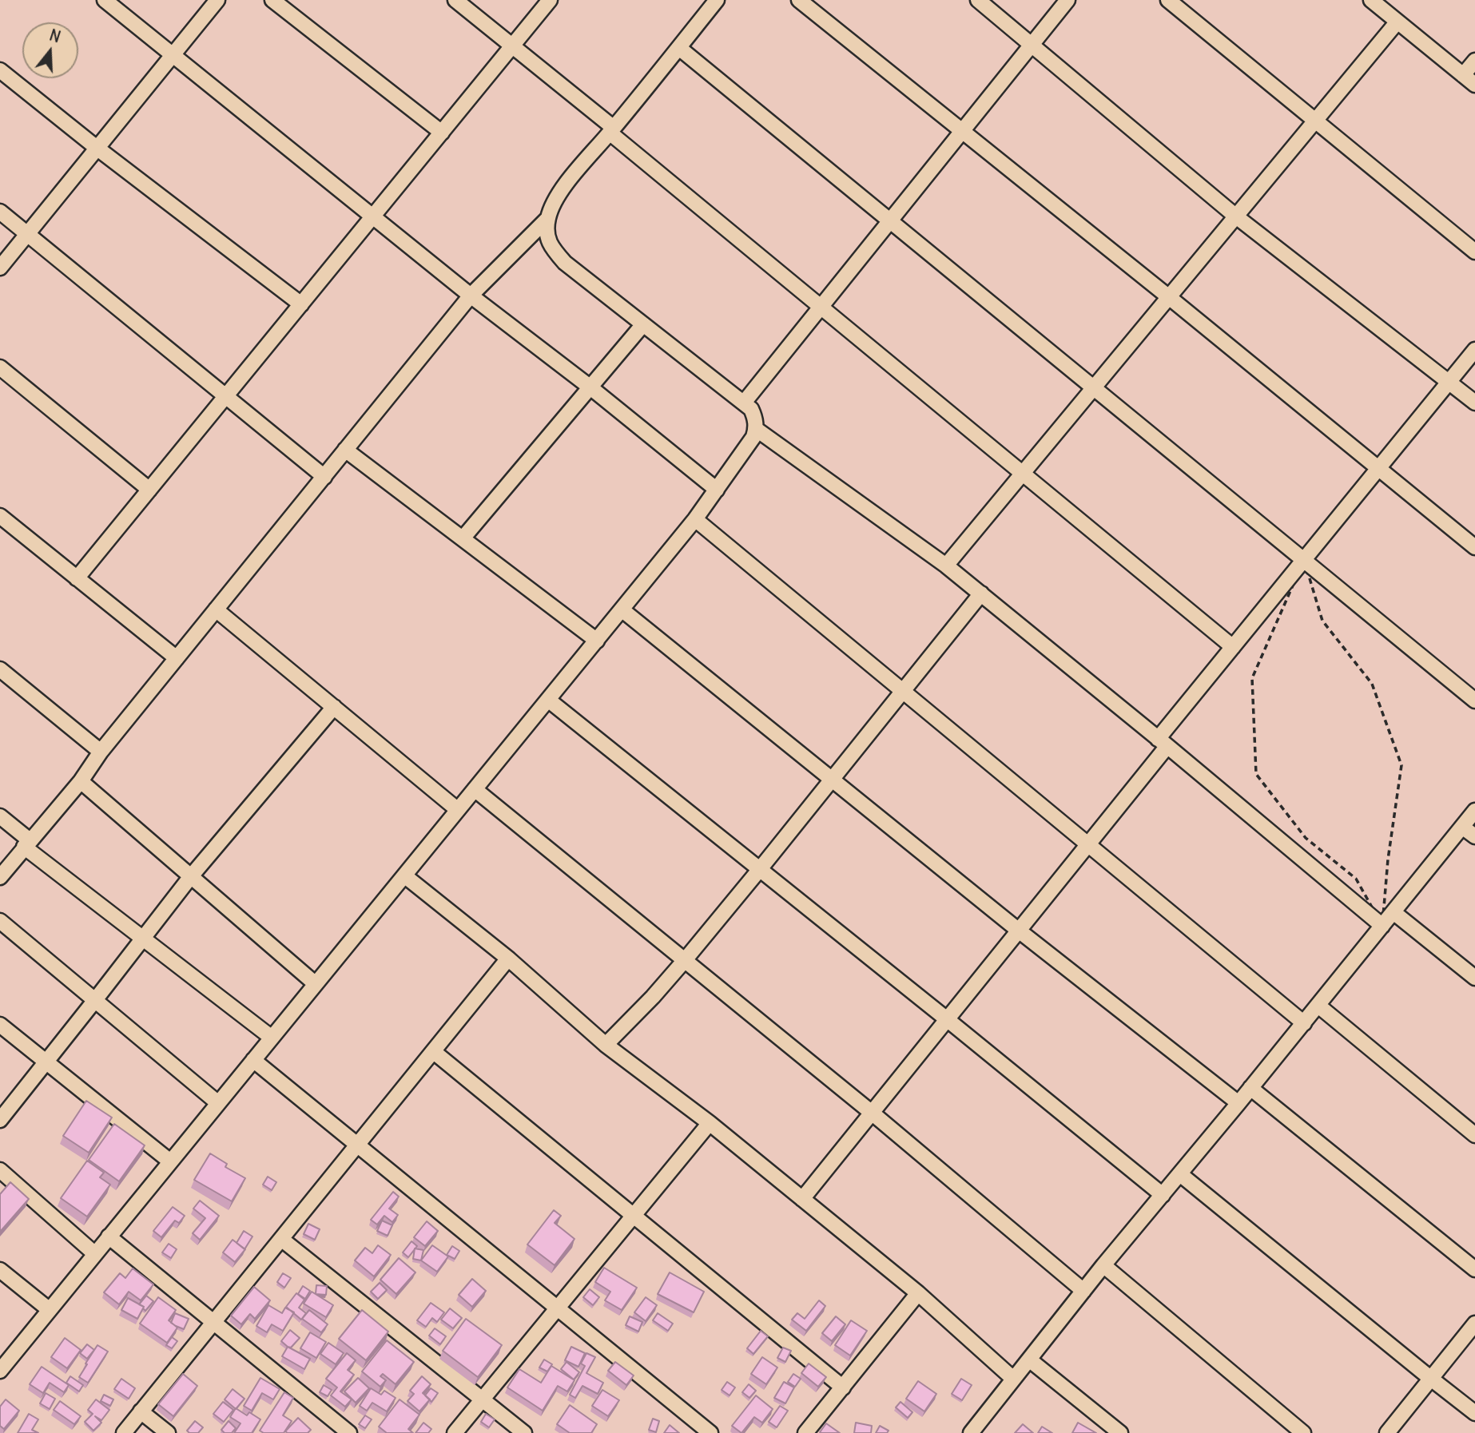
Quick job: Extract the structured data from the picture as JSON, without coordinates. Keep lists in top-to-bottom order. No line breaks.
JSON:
{"north":"top"}
